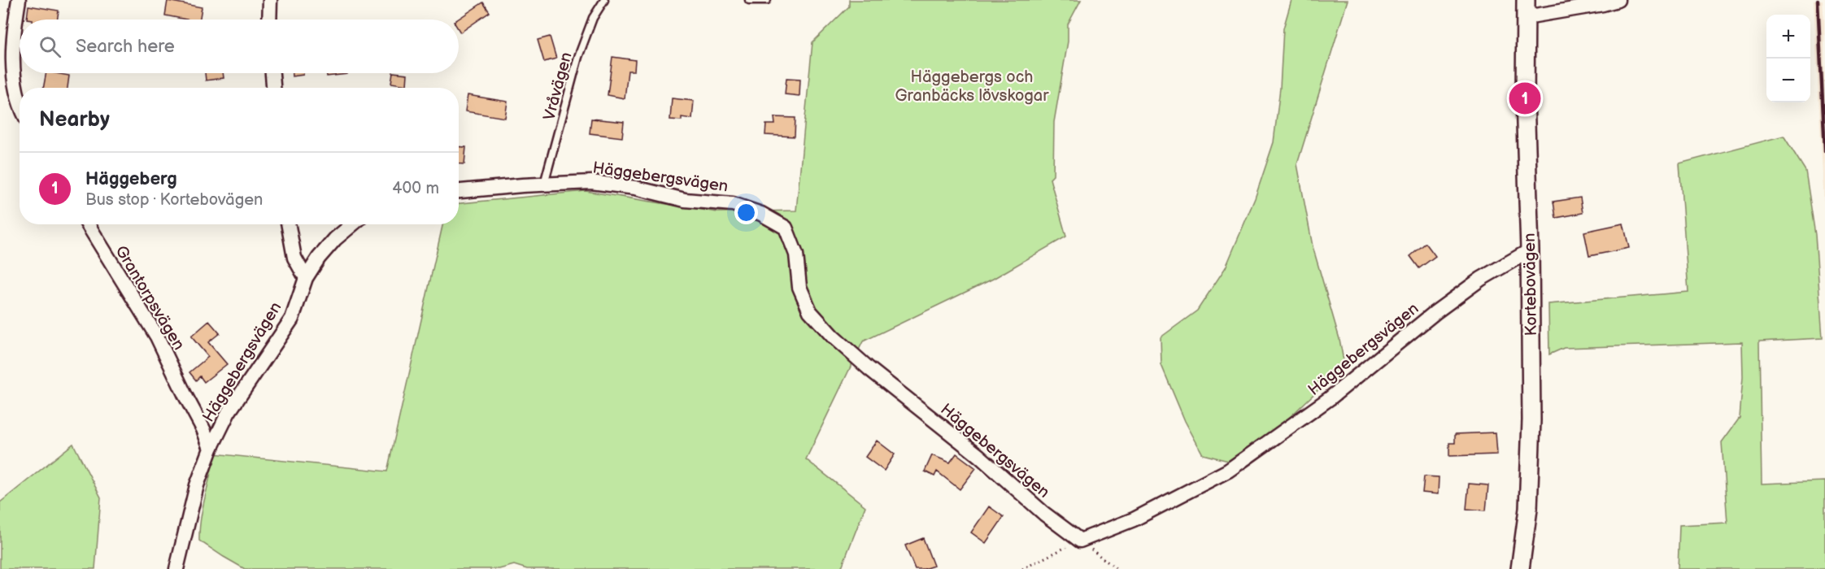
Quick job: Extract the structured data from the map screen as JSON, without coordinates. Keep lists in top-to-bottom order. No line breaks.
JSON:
{"streets":{"street":["Häggebergsvägen","Kortebovägen","Grantorpsvägen"],"lane":["Vråvägen"]},"crossings":[["Vråvägen","Häggebergsvägen"],["Häggebergsvägen","Kortebovägen"],["Häggebergsvägen","Grantorpsvägen"]],"parks":["Häggebergs och Granbäcks lövskogar"],"page":{"map_buttons":["+","−"],"search":"Search here","pins":"1","heading":"Nearby","list":[{"mark":"1","name":"Häggeberg","note":"Bus stop · Kortebovägen","value":"400 m"}]}}
